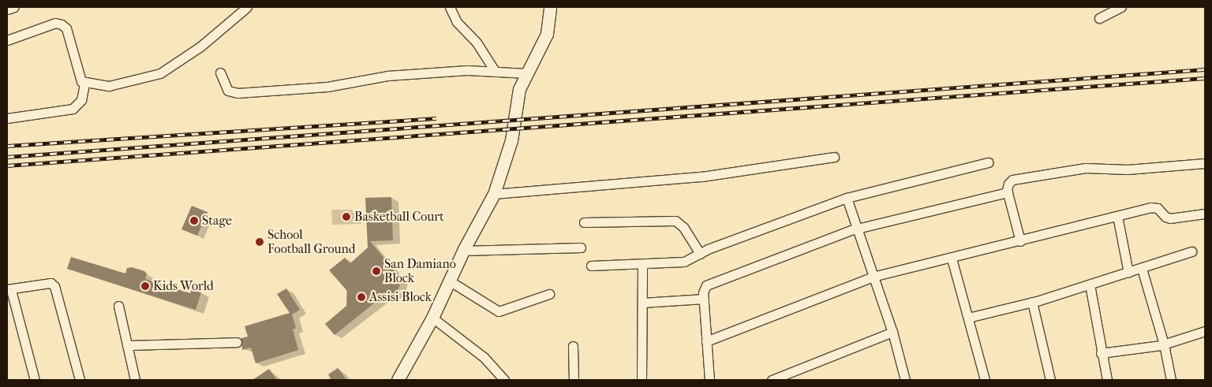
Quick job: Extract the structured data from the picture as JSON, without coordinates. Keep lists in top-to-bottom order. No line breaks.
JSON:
{"places":["Basketball Court","Stage","School Football Ground","San Damiano Block","Kids World","Assisi Block"]}
